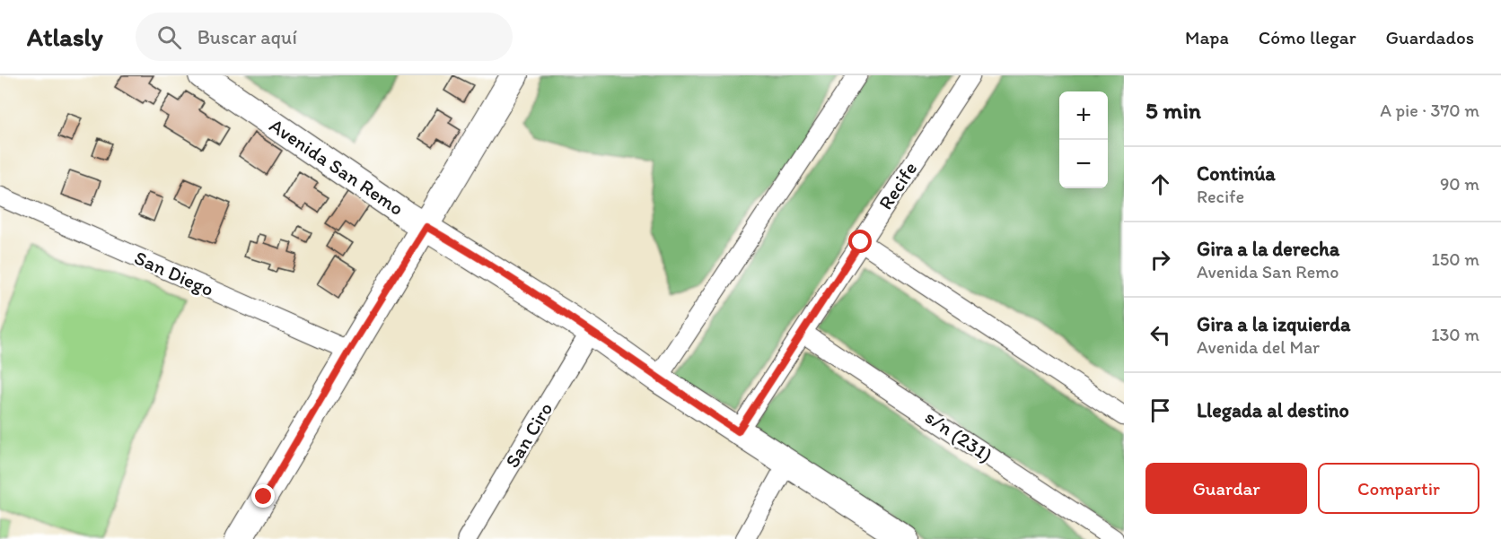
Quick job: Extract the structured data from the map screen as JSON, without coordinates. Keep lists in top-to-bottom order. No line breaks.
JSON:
{"streets":{"street":["Avenida San Remo","Recife","San Diego","San Ciro","s/n (231)"]},"crossings":[["Avenida San Remo","Recife"],["Avenida San Remo","San Ciro"],["Recife","s/n (231)"]],"page":{"header":"Atlasly","search":"Buscar aquí","nav":["Mapa","Cómo llegar","Guardados"],"heading":["5 min","A pie · 370 m"],"map_buttons":["+","−"],"list":[["Continúa","Recife","90 m"],["Gira a la derecha","Avenida San Remo","150 m"],["Gira a la izquierda","Avenida del Mar","130 m"],"Llegada al destino"],"buttons":["Guardar","Compartir"]}}
